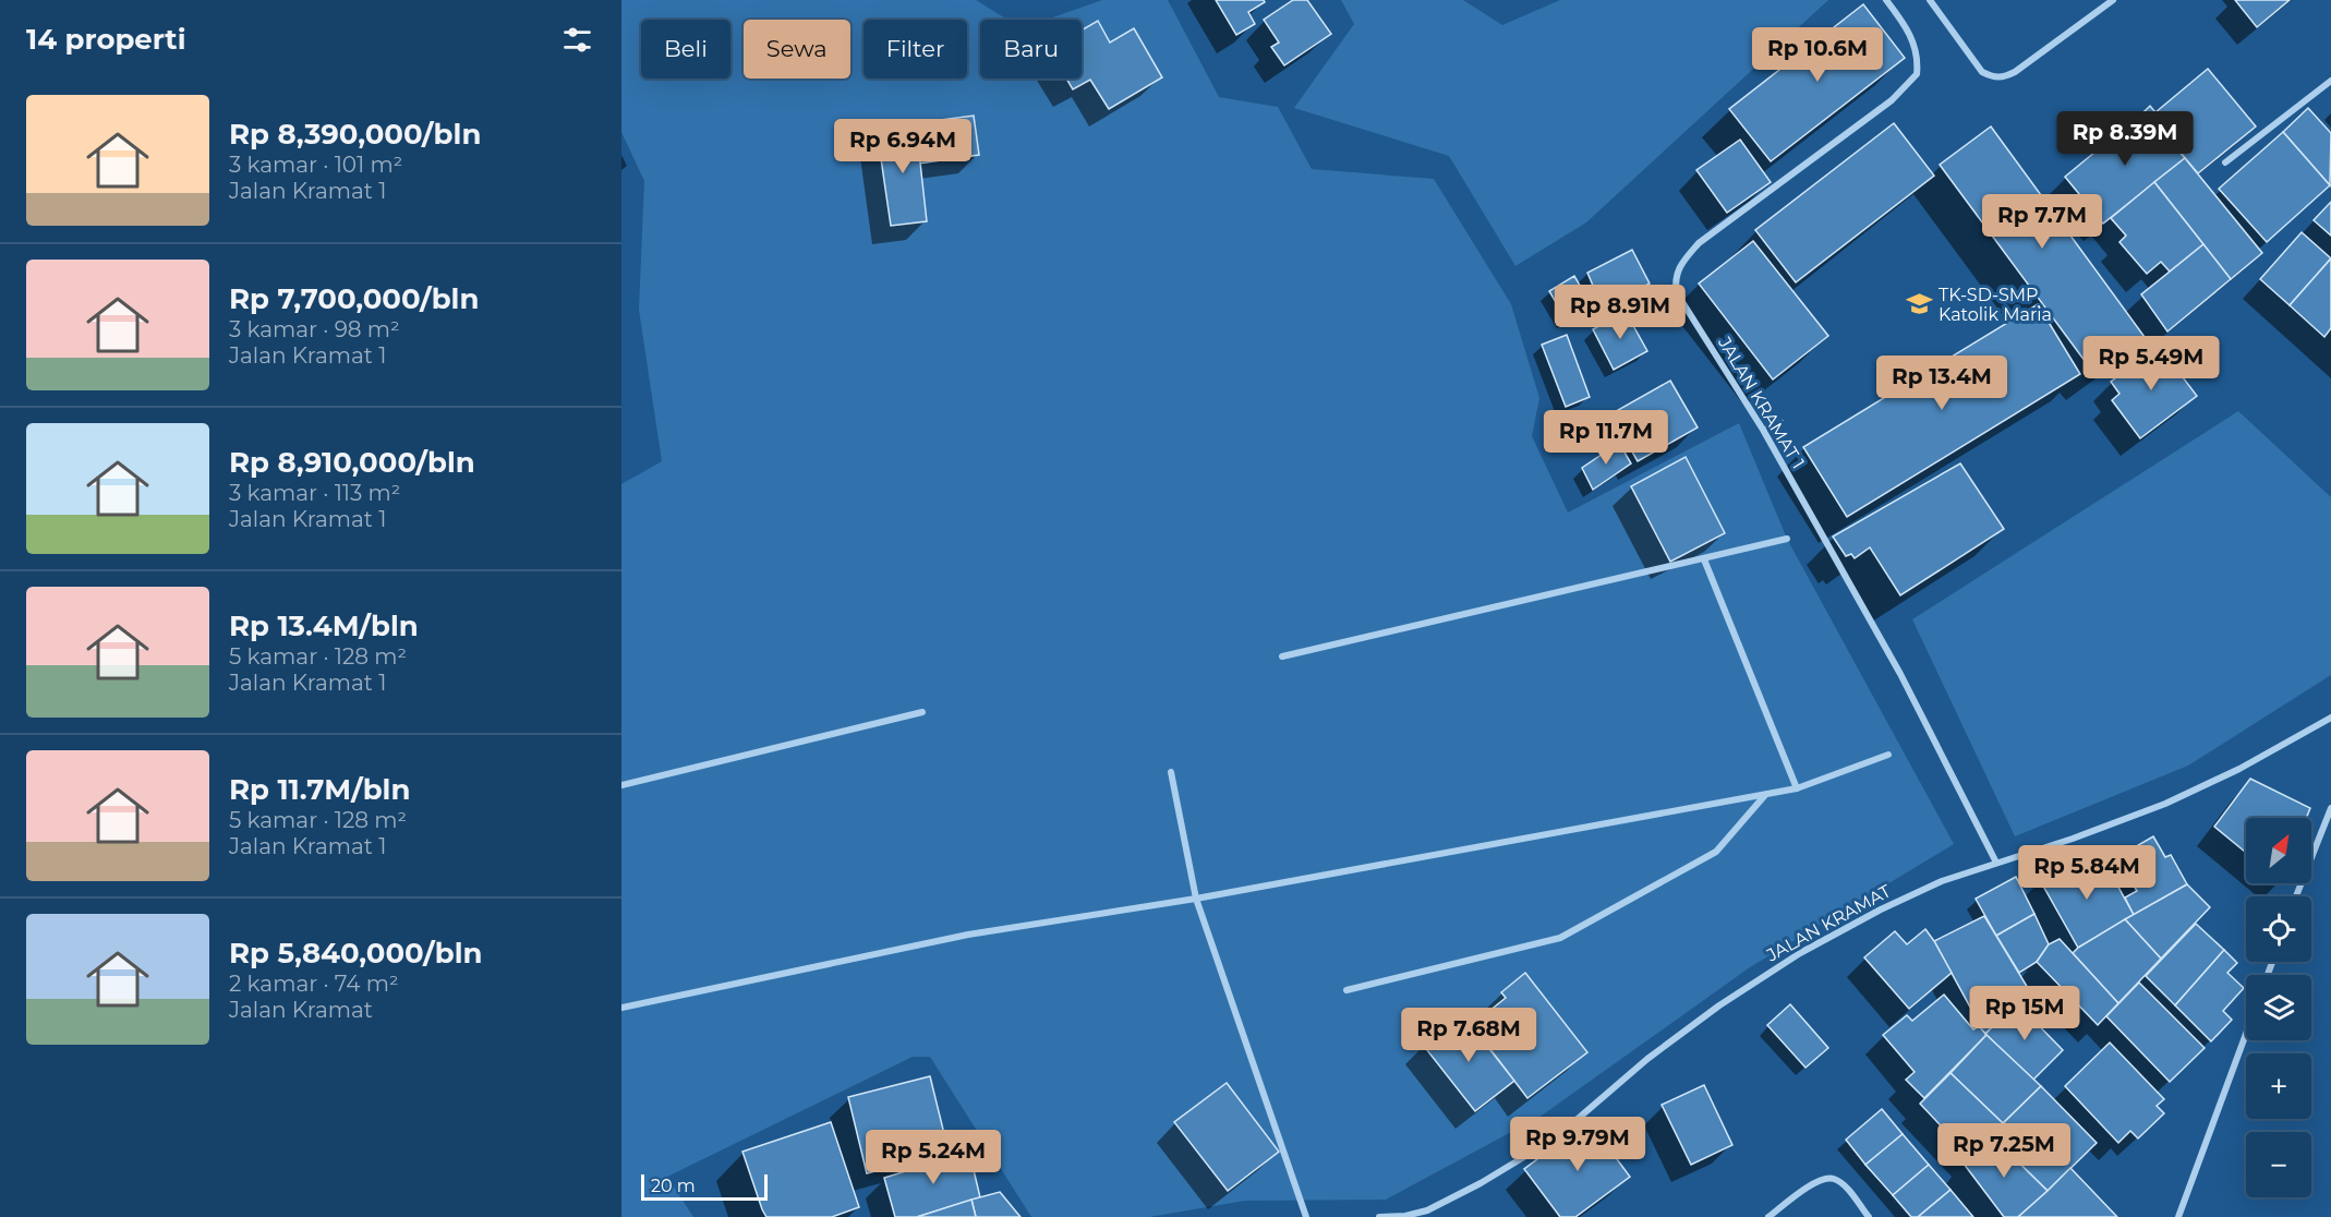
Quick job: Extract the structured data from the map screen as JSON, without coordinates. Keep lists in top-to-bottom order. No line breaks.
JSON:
{"streets":{"street":["JALAN KRAMAT 1","JALAN KRAMAT"]},"crossings":[["JALAN KRAMAT 1","JALAN KRAMAT"]],"places":{"school or university":["TK-SD-SMP Katolik Maria"]},"scale_bar":"20 m","north":"top right","page":{"heading":"14 properti","chip":["Beli","Sewa","Filter","Baru"],"price":["Rp 10.6M","Rp 8.39M","Rp 6.94M","Rp 7.7M","Rp 8.91M","Rp 5.49M","Rp 13.4M","Rp 11.7M","Rp 5.84M","Rp 15M","Rp 7.68M","Rp 9.79M","Rp 7.25M","Rp 5.24M"],"list":[{"name":"Rp 8,390,000/bln","note":"3 kamar · 101 m² · Jalan Kramat 1"},{"name":"Rp 7,700,000/bln","note":"3 kamar · 98 m² · Jalan Kramat 1"},{"name":"Rp 8,910,000/bln","note":"3 kamar · 113 m² · Jalan Kramat 1"},{"name":"Rp 13.4M/bln","note":"5 kamar · 128 m² · Jalan Kramat 1"},{"name":"Rp 11.7M/bln","note":"5 kamar · 128 m² · Jalan Kramat 1"},{"name":"Rp 5,840,000/bln","note":"2 kamar · 74 m² · Jalan Kramat"}],"map_buttons":["+","−"],"scale":"20 m"}}
